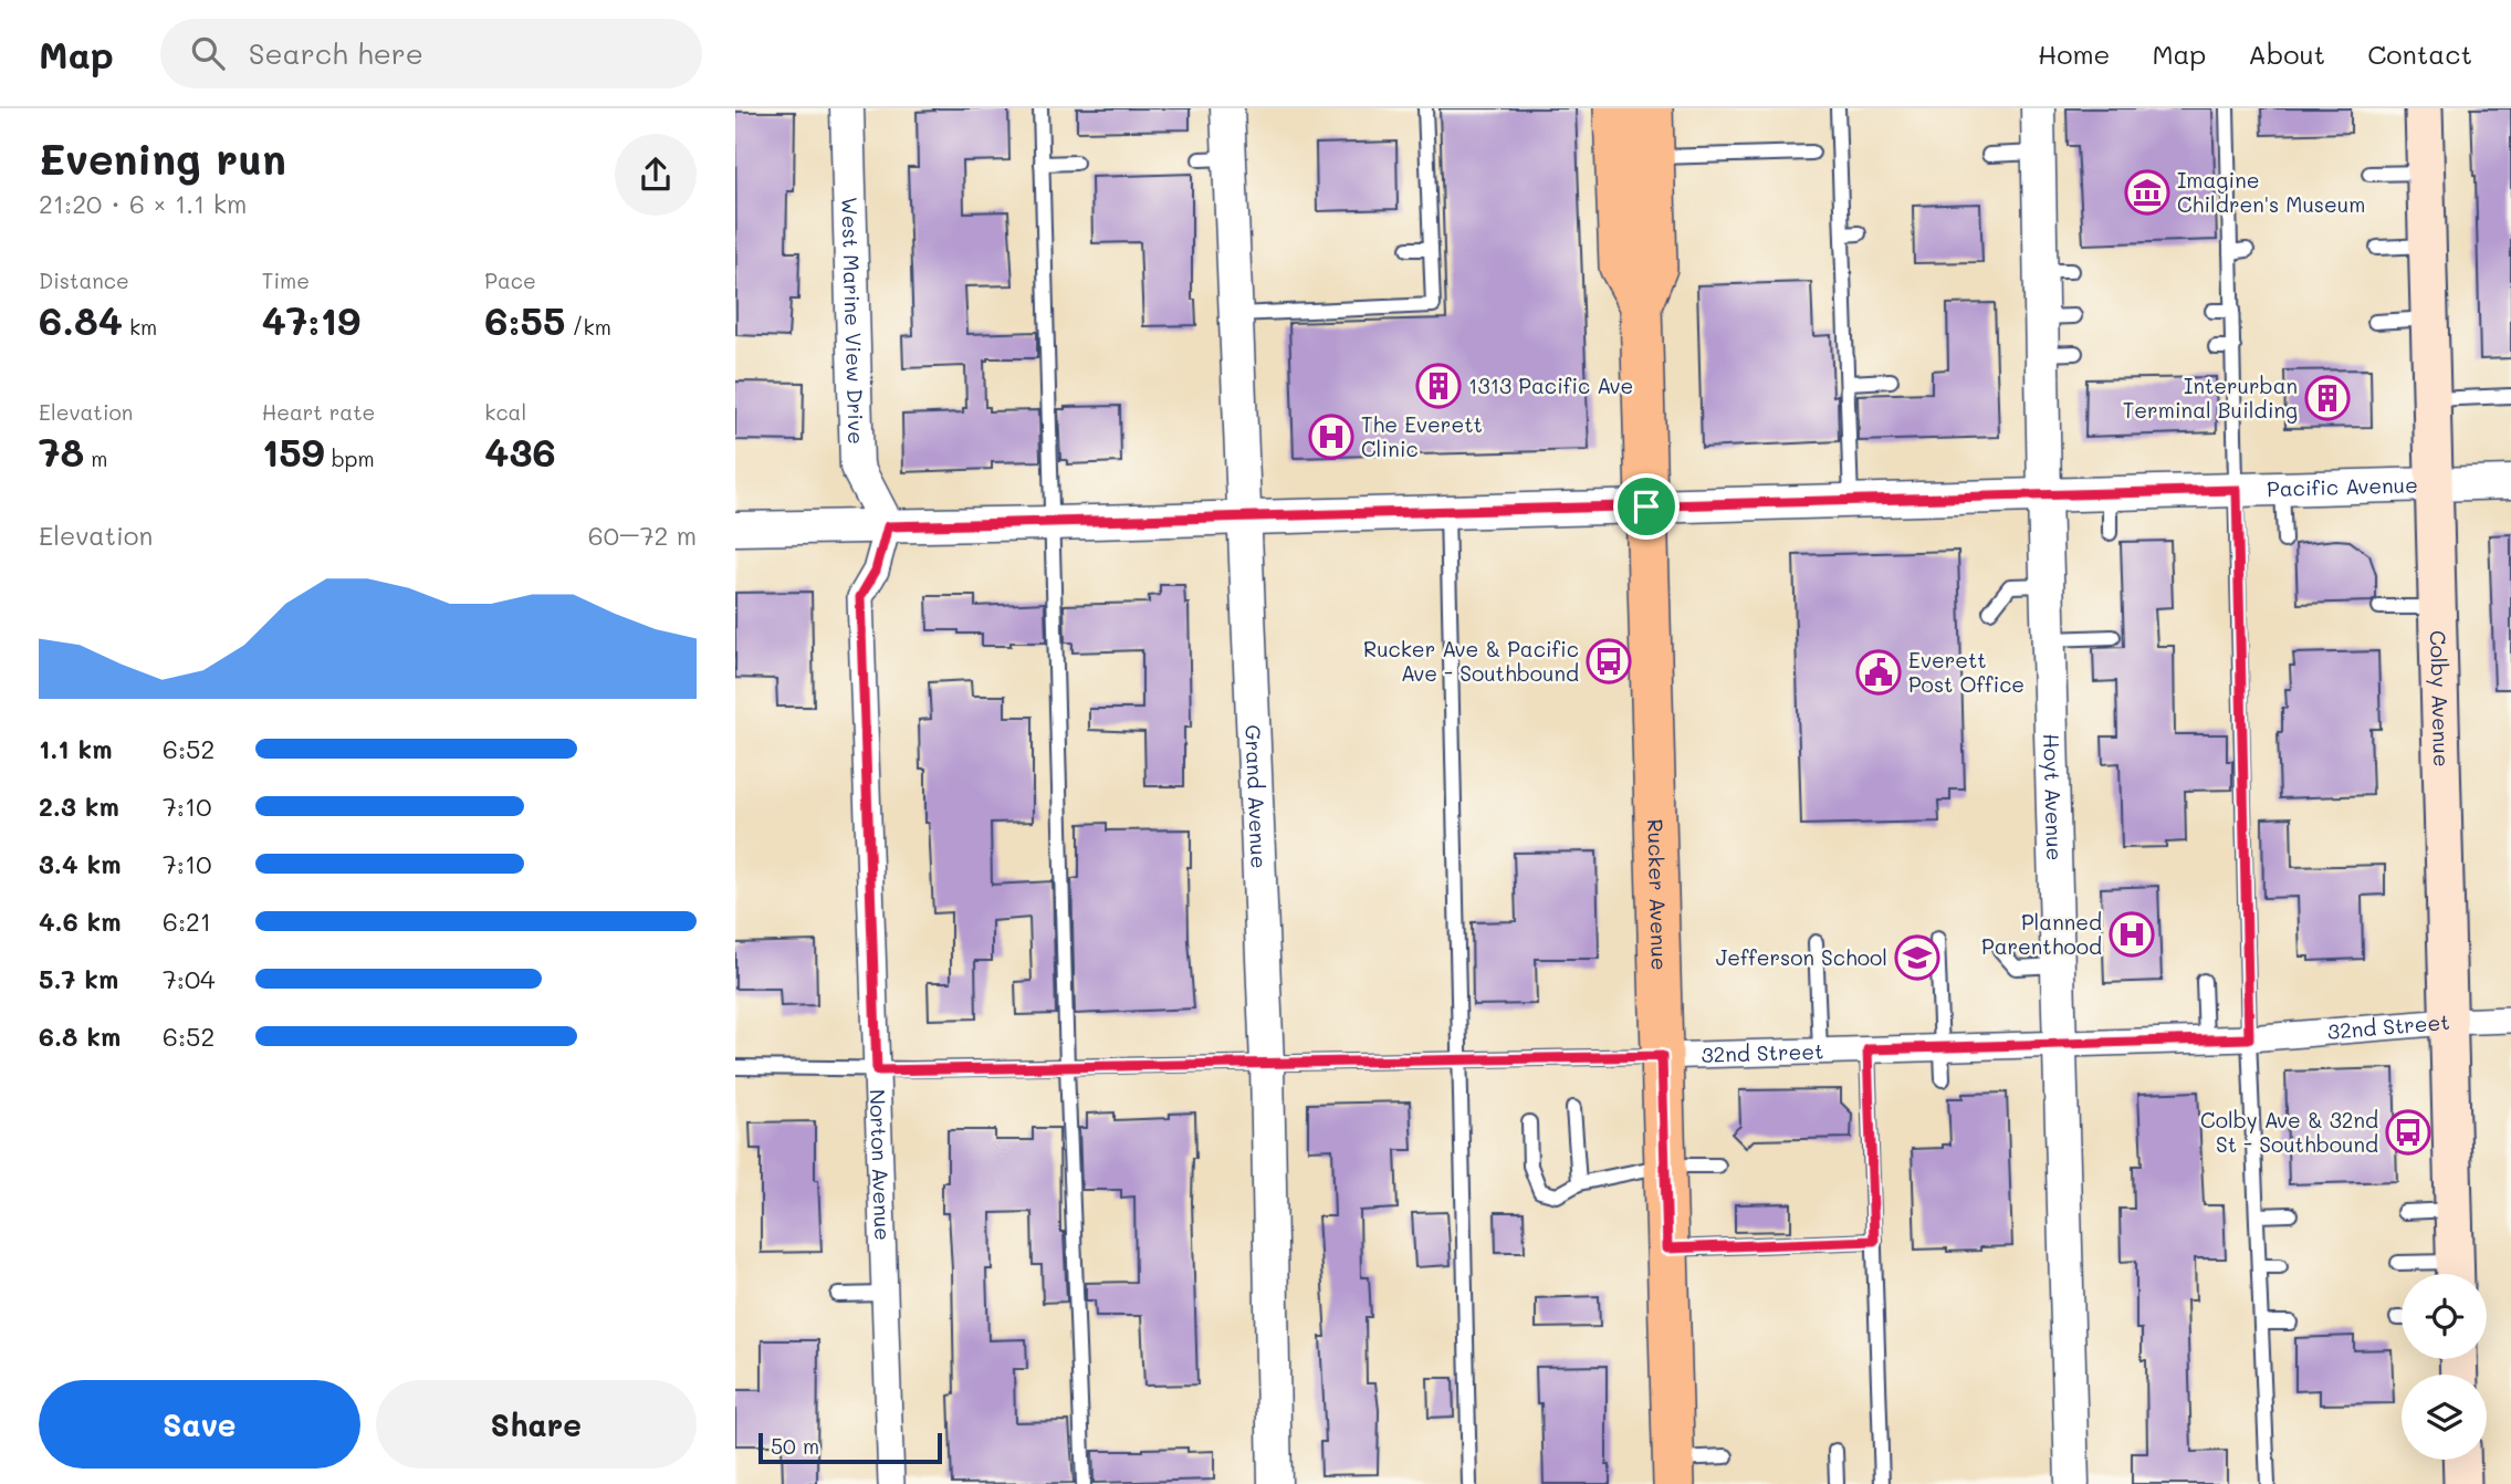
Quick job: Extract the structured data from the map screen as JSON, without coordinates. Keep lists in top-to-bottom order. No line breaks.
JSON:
{"streets":{"main road":["Colby Avenue","Rucker Avenue"],"street":["West Marine View Drive","Pacific Avenue","Grand Avenue","Hoyt Avenue","32nd Street","Norton Avenue"]},"crossings":[["West Marine View Drive","Pacific Avenue"],["West Marine View Drive","Norton Avenue"],["Pacific Avenue","Colby Avenue"],["Pacific Avenue","Grand Avenue"],["Pacific Avenue","Hoyt Avenue"],["Pacific Avenue","Rucker Avenue"],["Pacific Avenue","Norton Avenue"],["Colby Avenue","32nd Street"],["Grand Avenue","32nd Street"],["Hoyt Avenue","32nd Street"],["Rucker Avenue","32nd Street"],["32nd Street","Norton Avenue"]],"places":{"museum":["Imagine Children's Museum"],"building":["1313 Pacific Ave","Interurban Terminal Building"],"hospital":["The Everett Clinic","Planned Parenthood"],"bus stop":["Rucker Ave & Pacific Ave - Southbound","Colby Ave & 32nd St - Southbound"],"public building":["Everett Post Office"],"school or university":["Jefferson School"]},"scale_bar":"50 m","page":{"header":"Map","search":"Search here","nav":["Home","Map","About","Contact"],"heading":["Evening run","21:20 · 6 × 1.1 km"],"stats":[["Distance","6.84 km"],["Time","47:19"],["Pace","6:55 /km"],["Elevation","78 m"],["Heart rate","159 bpm"],["kcal","436"]],"chart":["Elevation","60–72 m"],"list":[{"name":"1.1 km","note":"6:52"},{"name":"2.3 km","note":"7:10"},{"name":"3.4 km","note":"7:10"},{"name":"4.6 km","note":"6:21"},{"name":"5.7 km","note":"7:04"},{"name":"6.8 km","note":"6:52"}],"buttons":["Save","Share"],"scale":"50 m"}}
